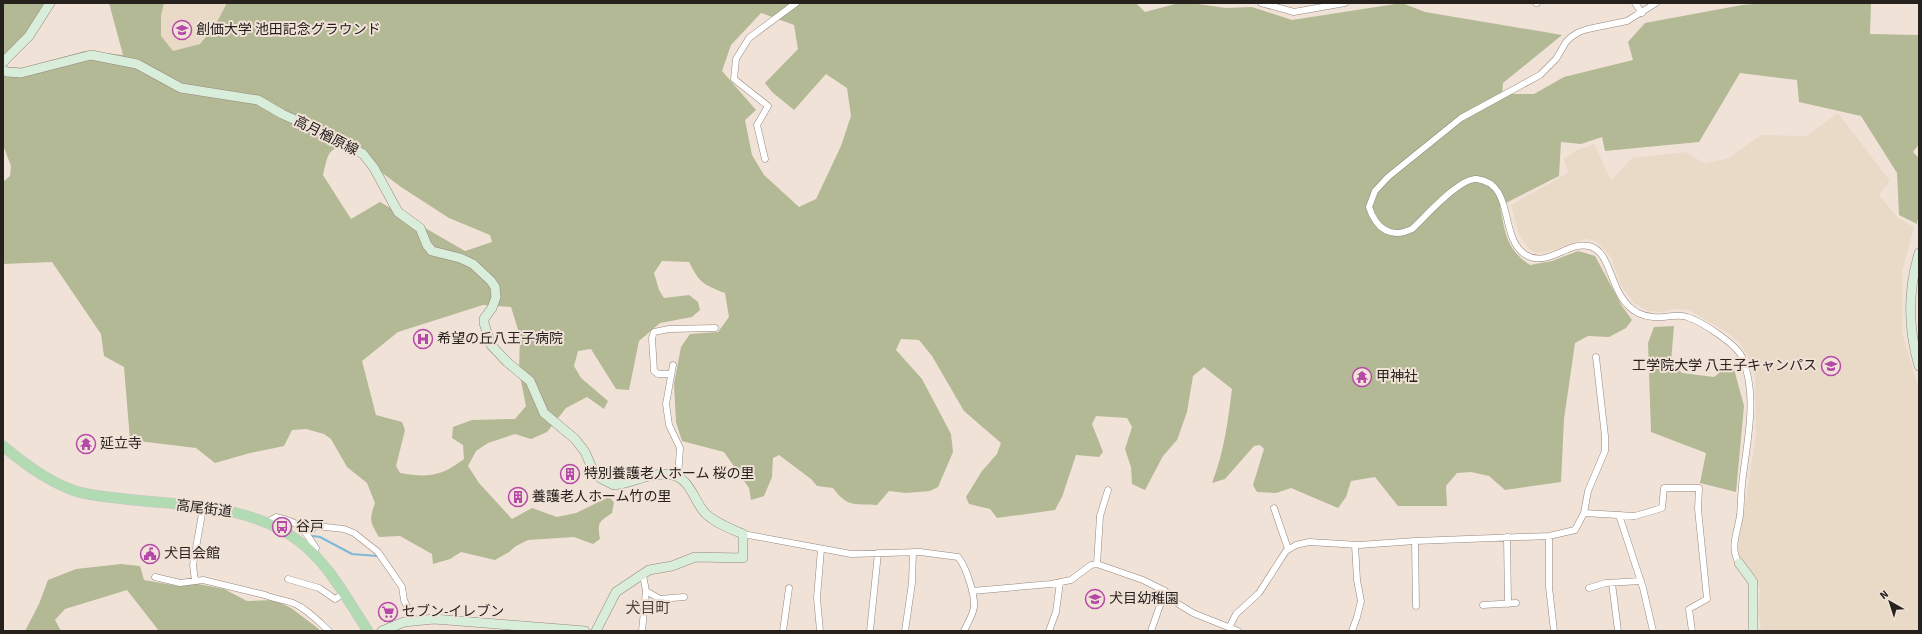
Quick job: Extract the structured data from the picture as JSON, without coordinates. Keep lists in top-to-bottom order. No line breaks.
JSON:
{"streets":{"main road":["高月楢原線","高尾街道"]},"districts":["犬目町"],"places":{"school or university":["創価大学 池田記念グラウンド","工学院大学 八王子キャンパス","犬目幼稚園"],"hospital":["希望の丘八王子病院"],"temple":["甲神社","延立寺"],"building":["特別養護老人ホーム 桜の里","養護老人ホーム竹の里"],"bus stop":["谷戸"],"public building":["犬目会館"],"supermarket":["セブン-イレブン"]},"north":"top left"}
